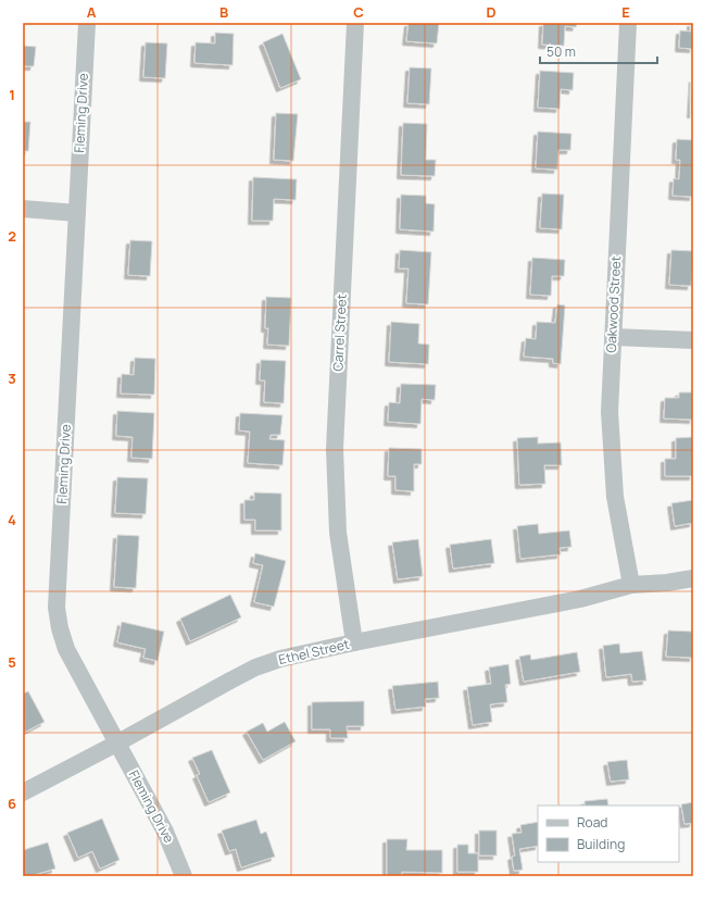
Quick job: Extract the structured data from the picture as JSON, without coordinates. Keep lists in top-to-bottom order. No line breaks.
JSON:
{"streets":{"street":["Fleming Drive","Oakwood Street","Carrel Street","Ethel Street"]},"crossings":[["Fleming Drive","Ethel Street"],["Oakwood Street","Ethel Street"],["Carrel Street","Ethel Street"]],"legend":["Road","Building"],"scale_bar":"50 m","grid":{"columns":["A","B","C","D","E"],"rows":["1","2","3","4","5","6"]}}
